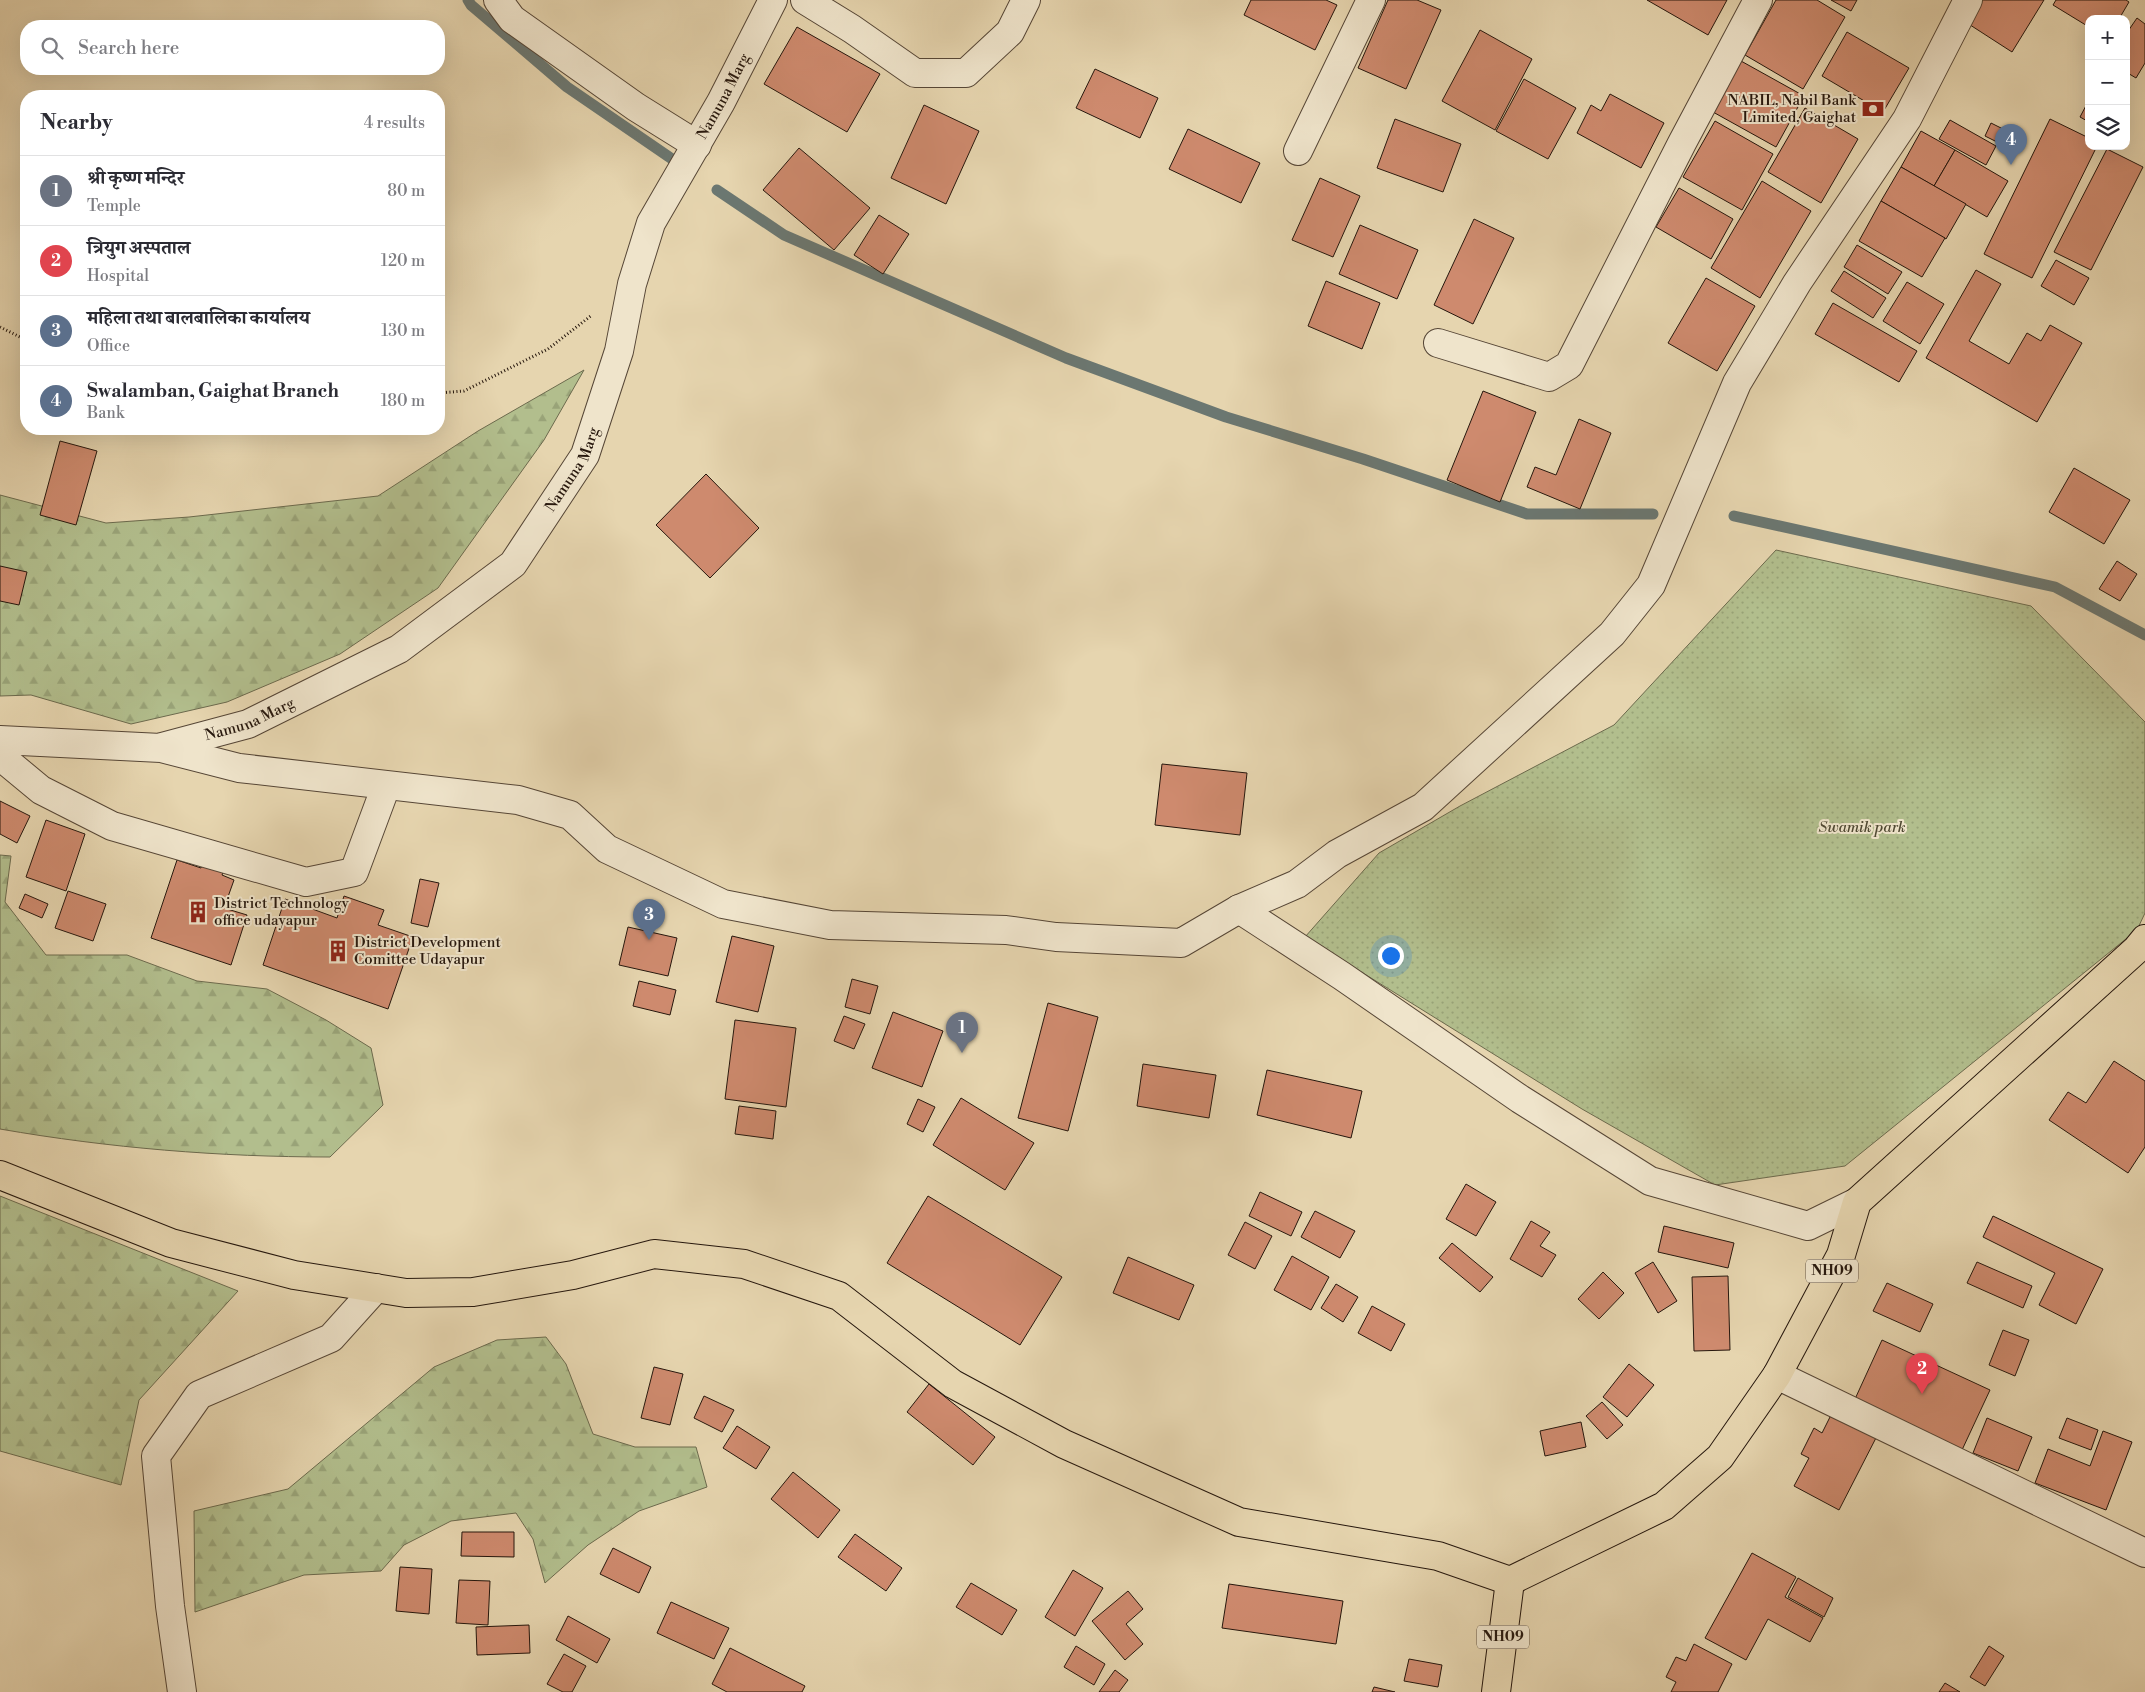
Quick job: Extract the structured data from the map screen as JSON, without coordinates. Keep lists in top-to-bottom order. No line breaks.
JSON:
{"streets":{"main road":["NH09"],"street":["Namuna Marg"]},"parks":["Swamik park"],"places":{"bank":["NABIL, Nabil Bank Limited, Gaighat"],"building":["District Technology office udayapur","District Development Comittee Udayapur"]},"page":{"map_buttons":["+","−"],"search":"Search here","heading":["Nearby","4 results"],"pins":["4","3","1","2"],"list":[{"mark":"1","name":"श्री कृष्ण मन्दिर","note":"Temple","value":"80 m"},{"mark":"2","name":"त्रियुग अस्पताल","note":"Hospital","value":"120 m"},{"mark":"3","name":"महिला तथा बालबालिका कार्यालय","note":"Office","value":"130 m"},{"mark":"4","name":"Swalamban, Gaighat Branch","note":"Bank","value":"180 m"}]}}
